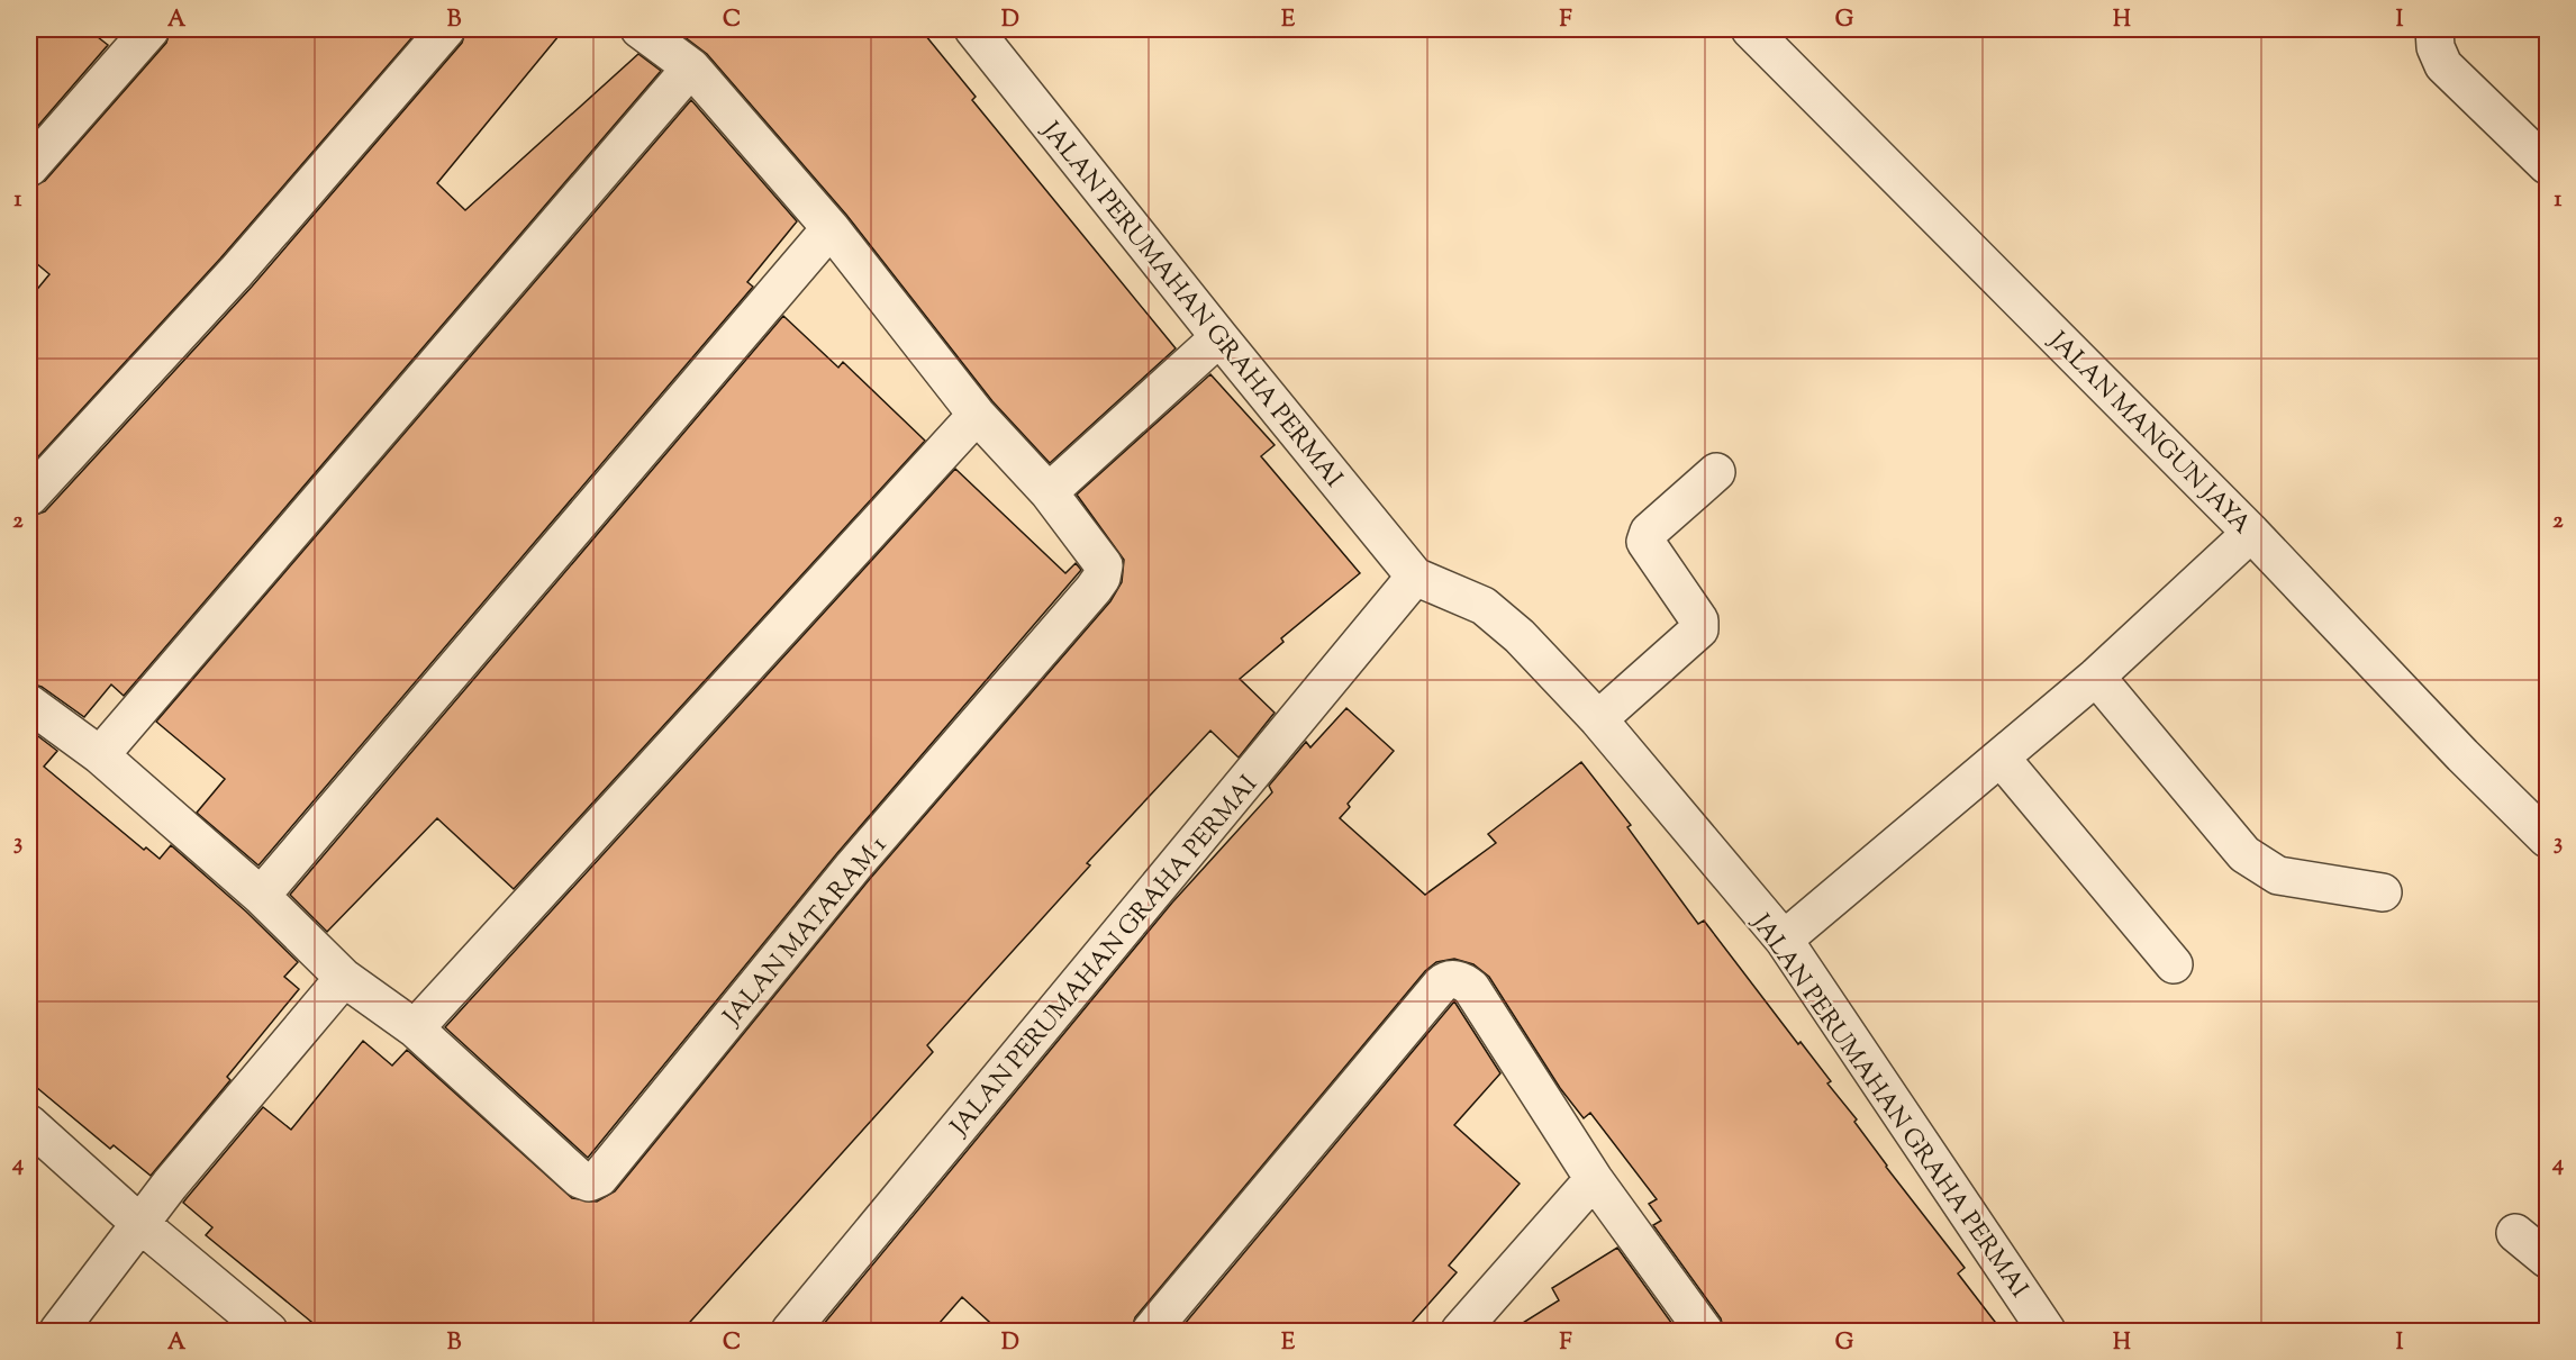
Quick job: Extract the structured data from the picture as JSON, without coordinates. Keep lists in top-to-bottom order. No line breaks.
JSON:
{"streets":{"street":["JALAN PERUMAHAN GRAHA PERMAI","JALAN MANGUN JAYA","JALAN MATARAM 1"]},"grid":{"columns":["A","B","C","D","E","F","G","H","I"],"rows":["1","2","3","4"]}}
